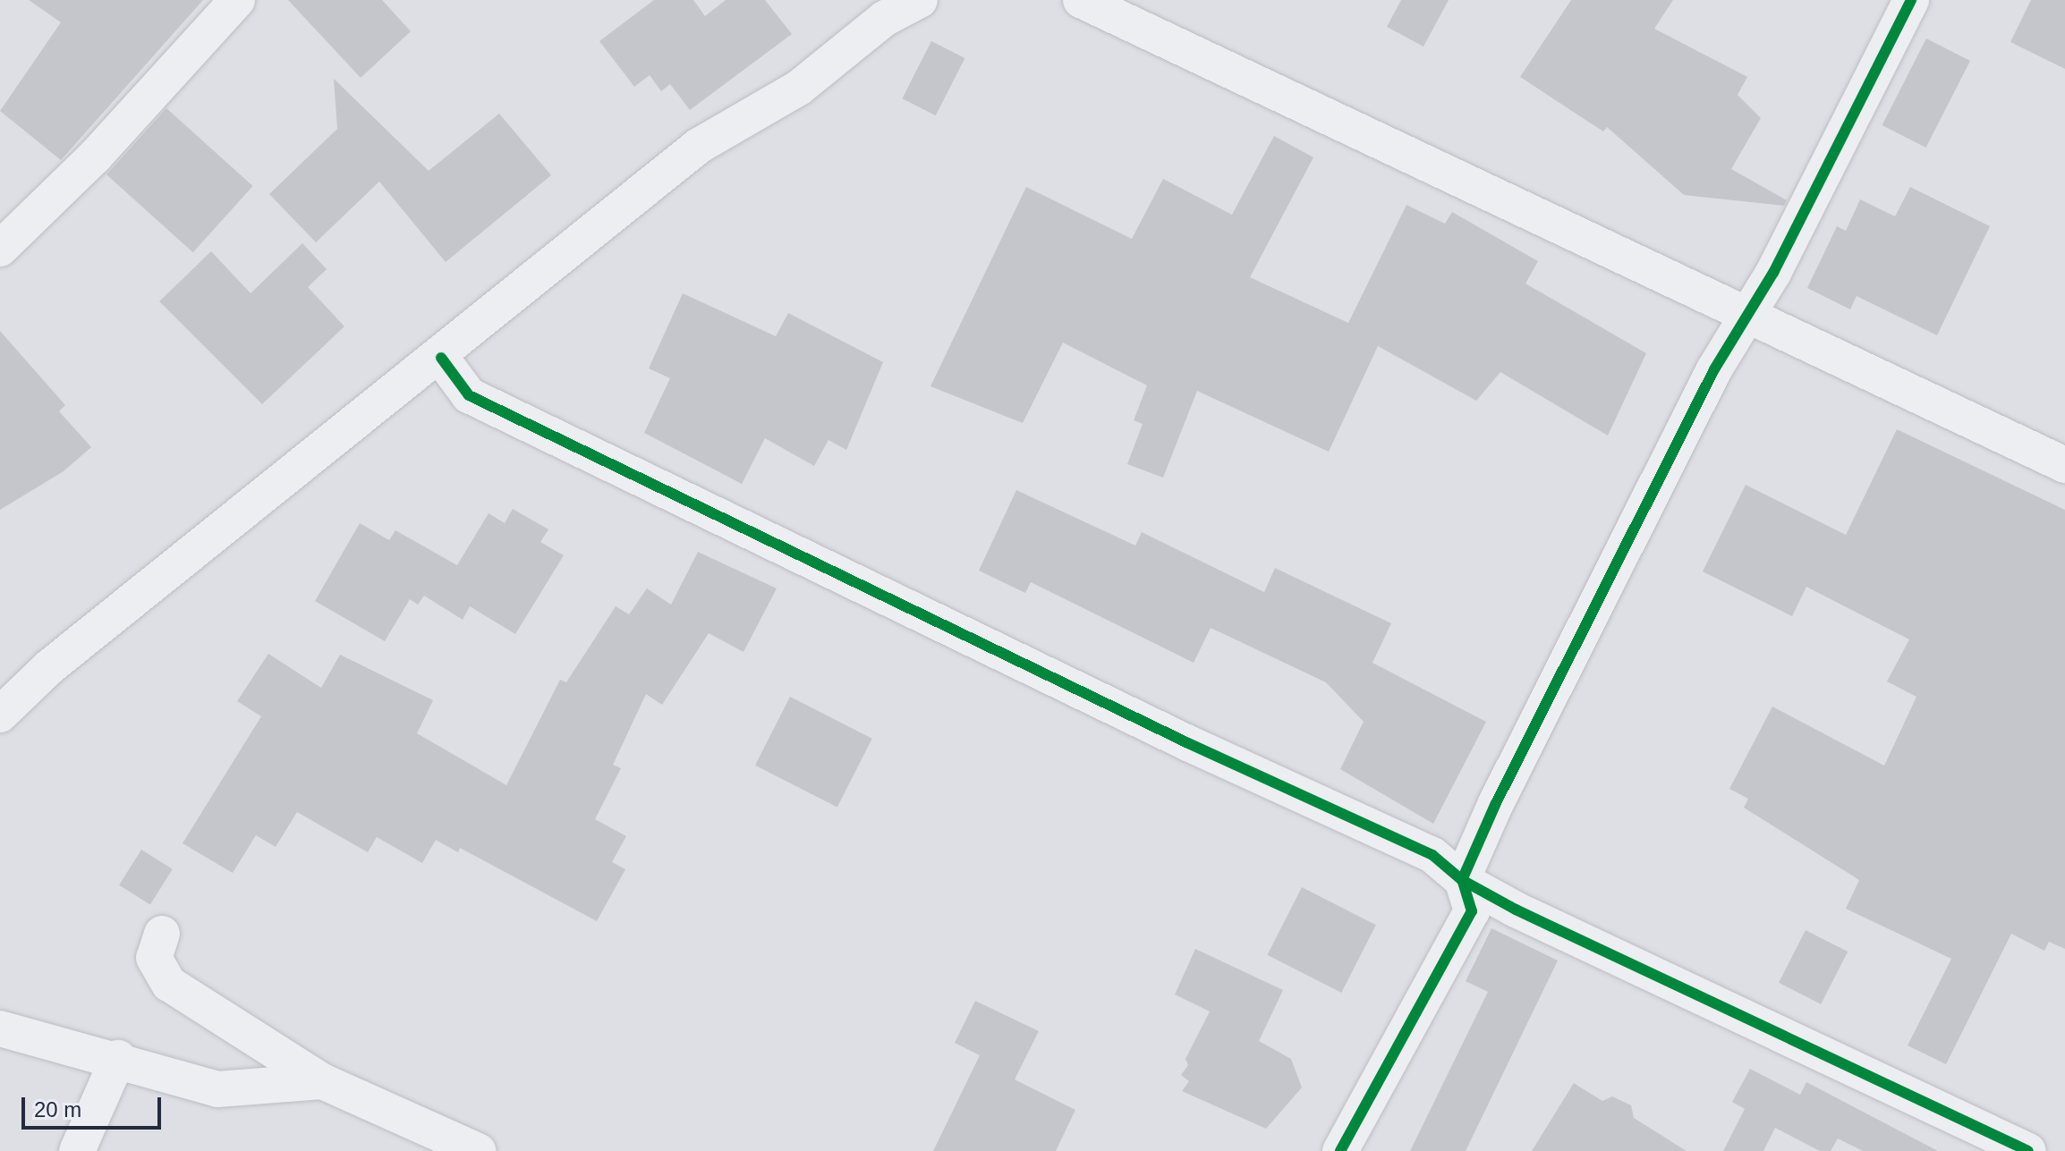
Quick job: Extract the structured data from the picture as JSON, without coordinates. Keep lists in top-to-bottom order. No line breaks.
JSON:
{"scale_bar":"20 m"}
